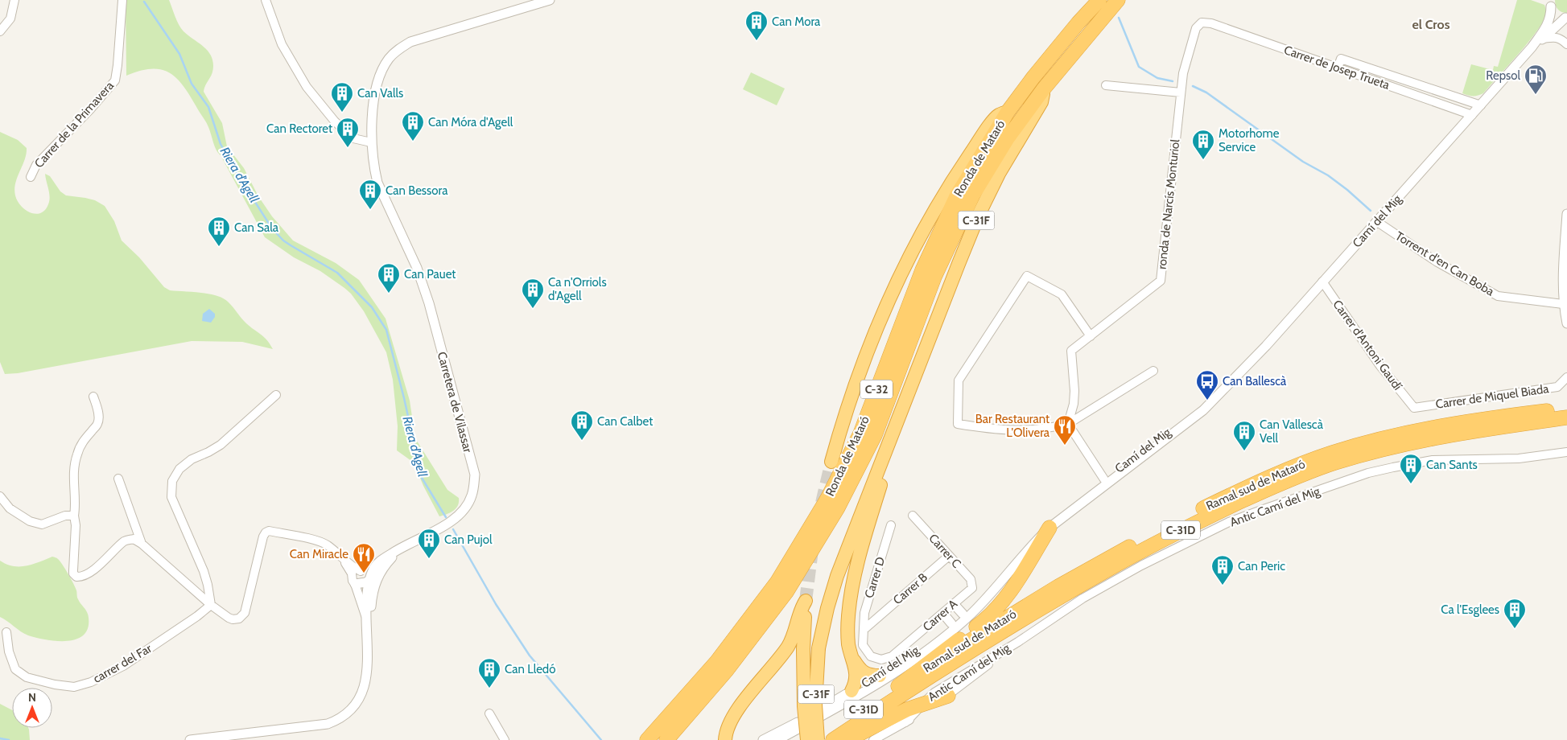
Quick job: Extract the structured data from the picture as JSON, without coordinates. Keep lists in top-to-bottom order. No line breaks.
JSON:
{"streets":{"highway":["Ronda de Mataró","C-31F","C-32","Ramal sud de Mataró","C-31D"],"street":["Carrer de Josep Trueta","Carrer de la Primavera","ronda de Narcís Monturiol","Camí del Mig","Torrent d'en Can Boba","Carrer d'Antoni Gaudí","Carrer de Miquel Biada","Carretera de Vilassar","Antic Camí del Mig","Carrer C","Carrer D","Carrer B","Carrer A","carrer del Far"]},"crossings":[["Carrer de Josep Trueta","ronda de Narcís Monturiol"],["Carrer de Josep Trueta","Camí del Mig"],["Ronda de Mataró","C-31F"],["C-31F","C-31D"],["Camí del Mig","Torrent d'en Can Boba"],["Camí del Mig","Carrer d'Antoni Gaudí"],["Carrer d'Antoni Gaudí","Carrer de Miquel Biada"],["Ramal sud de Mataró","C-31D"],["Carrer C","Carrer B"],["Carrer C","Carrer A"],["Carrer D","Carrer B"],["Carrer B","Carrer A"]],"districts":["el Cros"],"water":["Riera d'Agell"],"places":{"building":["Can Mora","Can Valls","Can Móra d'Agell","Can Rectoret","Motorhome Service","Can Bessora","Can Sala","Can Pauet","Ca n'Orriols d'Agell","Can Calbet","Can Vallescà Vell","Can Sants","Can Pujol","Can Peric","Ca l'Esglees","Can Lledó"],"fuel station":["Repsol"],"bus stop":["Can Ballescà"],"restaurant":["Bar Restaurant L'Olivera","Can Miracle"]},"north":"top"}
